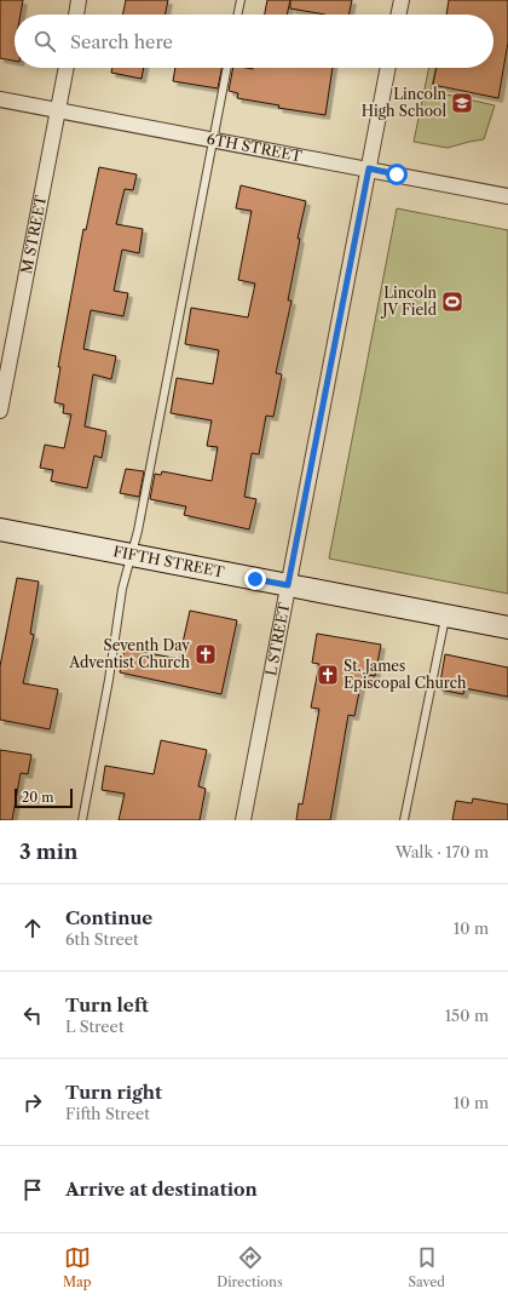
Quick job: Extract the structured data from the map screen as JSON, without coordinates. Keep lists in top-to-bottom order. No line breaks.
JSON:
{"streets":{"street":["6TH STREET","M STREET","FIFTH STREET","L STREET"]},"crossings":[["6TH STREET","M STREET"],["6TH STREET","L STREET"],["FIFTH STREET","L STREET"]],"places":{"school or university":["Lincoln High School"],"sports":["Lincoln JV Field"],"church":["Seventh Day Adventist Church","St. James Episcopal Church"]},"scale_bar":"20 m","page":{"search":"Search here","scale":"20 m","heading":["3 min","Walk · 170 m"],"list":[["Continue","6th Street","10 m"],["Turn left","L Street","150 m"],["Turn right","Fifth Street","10 m"],"Arrive at destination"],"nav":["Map","Directions","Saved"]}}
